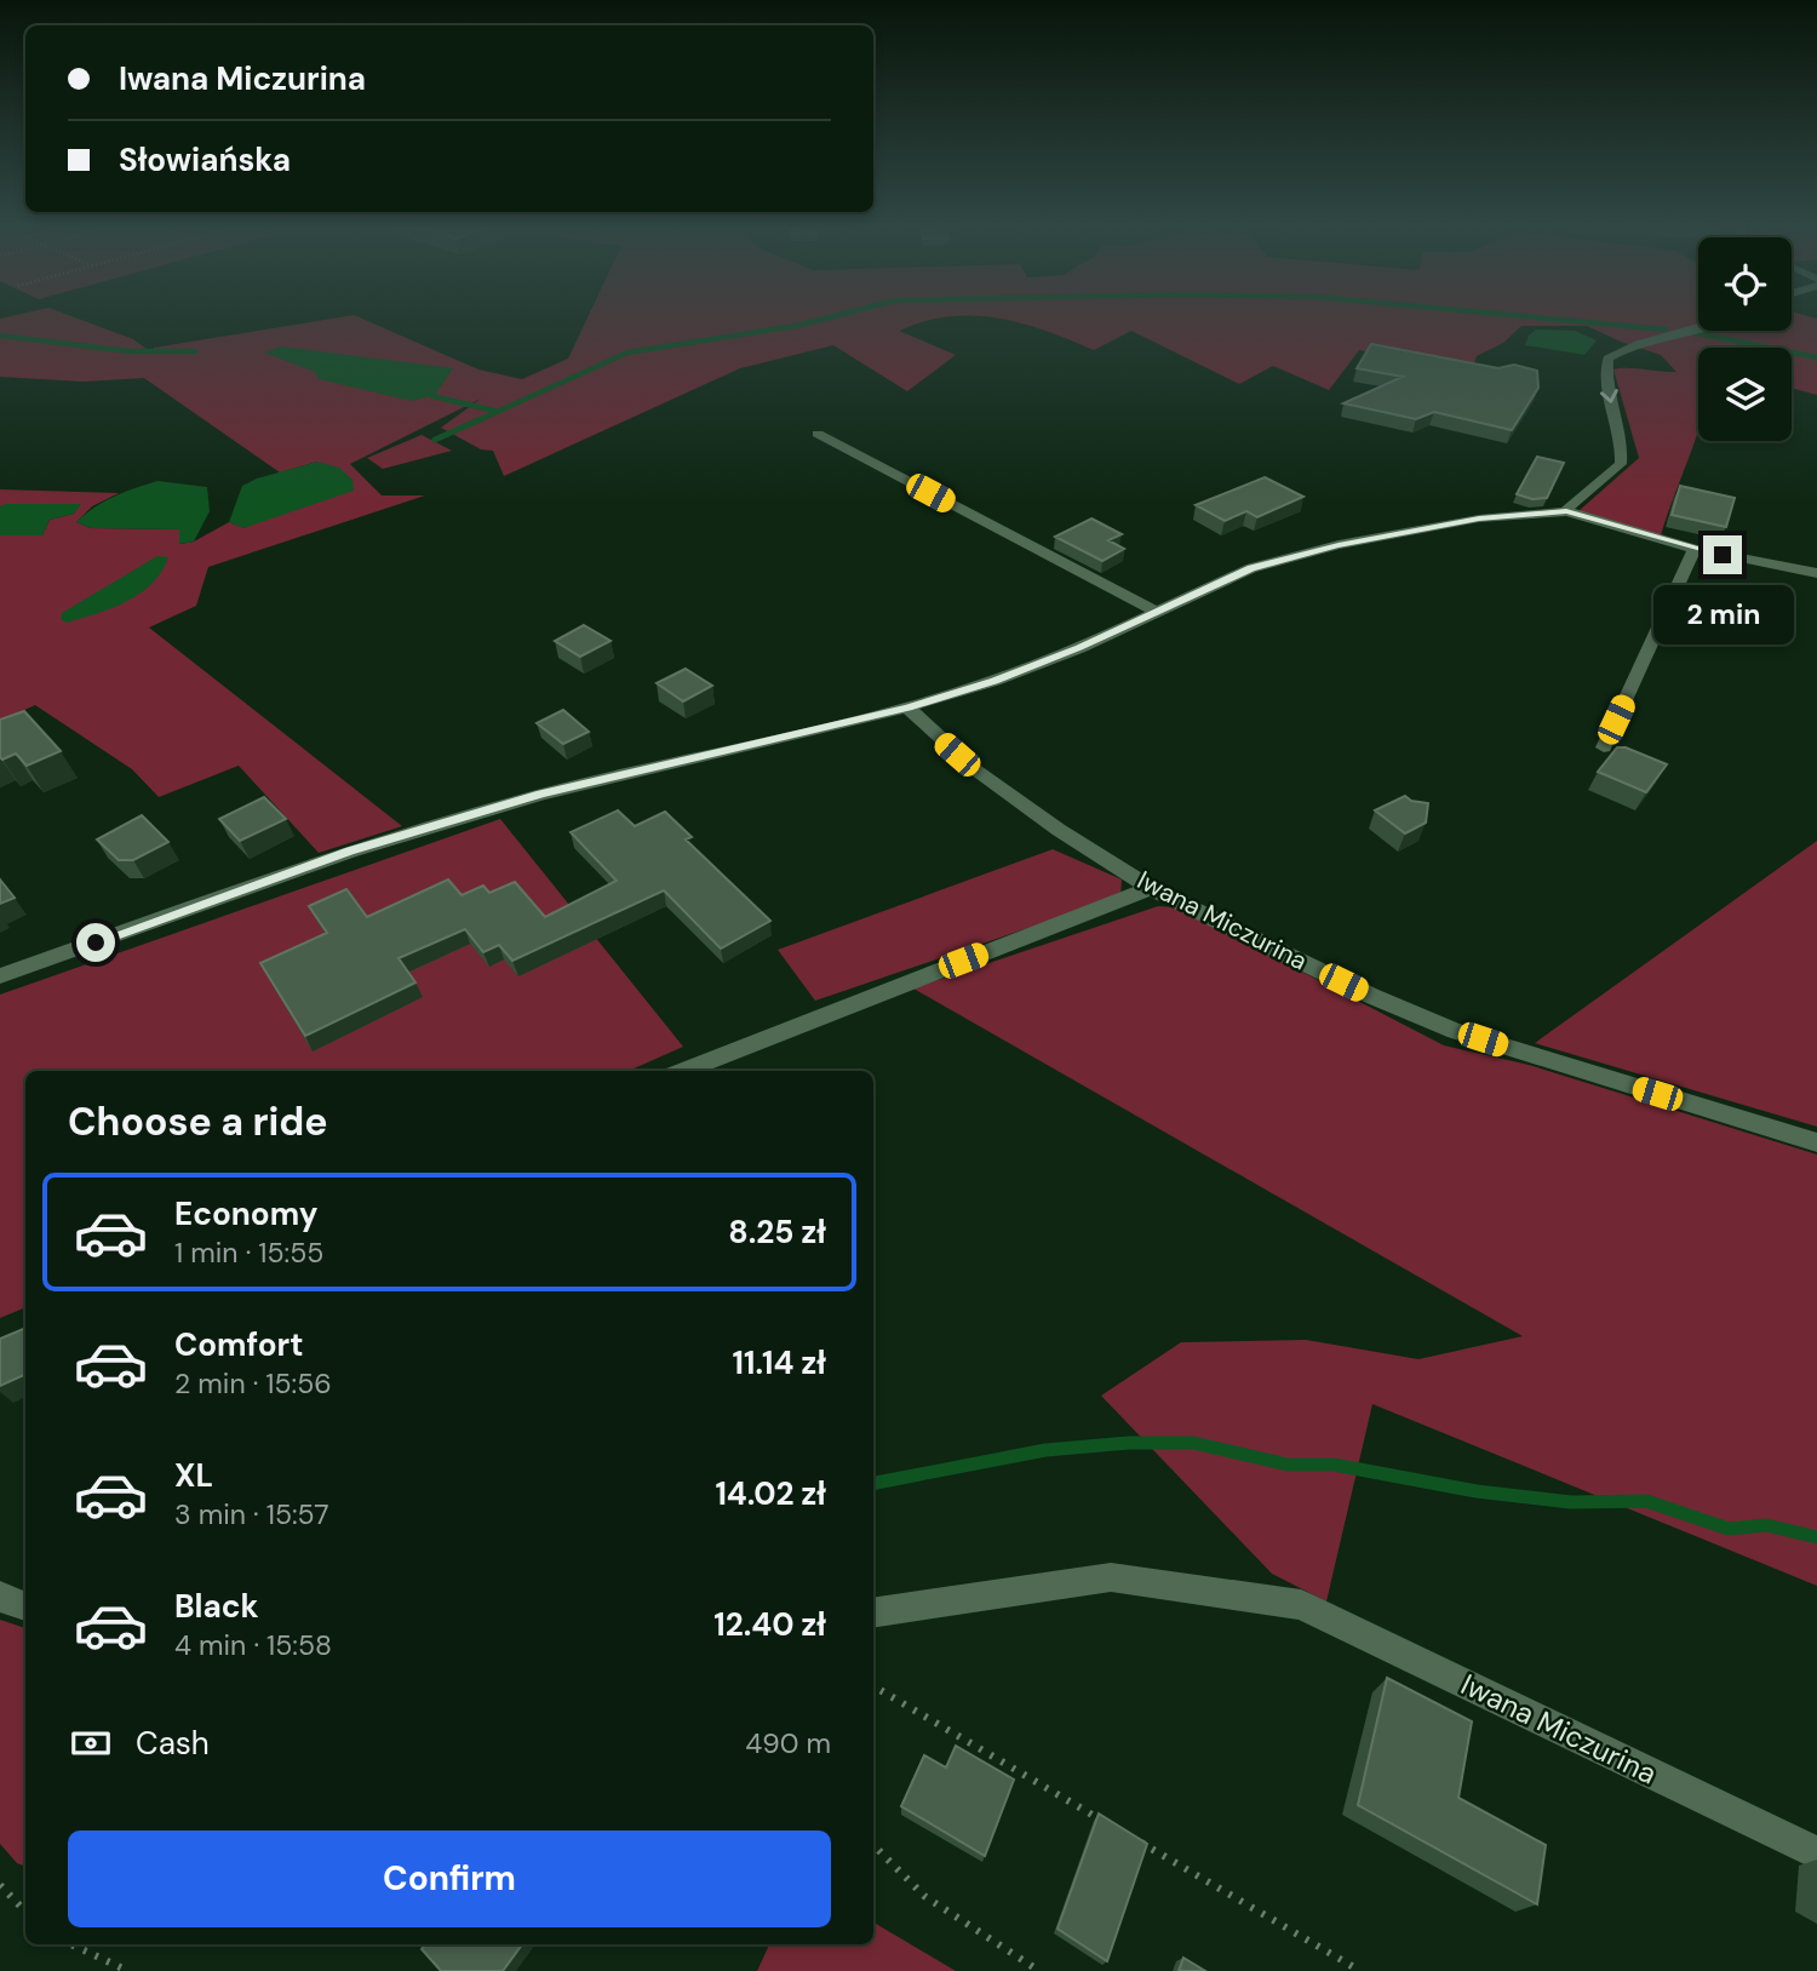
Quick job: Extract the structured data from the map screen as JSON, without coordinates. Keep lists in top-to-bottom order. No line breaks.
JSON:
{"streets":{"street":["Iwana Miczurina"]},"page":{"banner":["Iwana Miczurina","Słowiańska"],"bubble":"2 min","heading":"Choose a ride","list":[{"name":"Economy","note":"1 min · 15:55","value":"8.25 zł"},{"name":"Comfort","note":"2 min · 15:56","value":"11.14 zł"},{"name":"XL","note":"3 min · 15:57","value":"14.02 zł"},{"name":"Black","note":"4 min · 15:58","value":"12.40 zł"}],"pay":["Cash","490 m"],"buttons":"Confirm"}}
